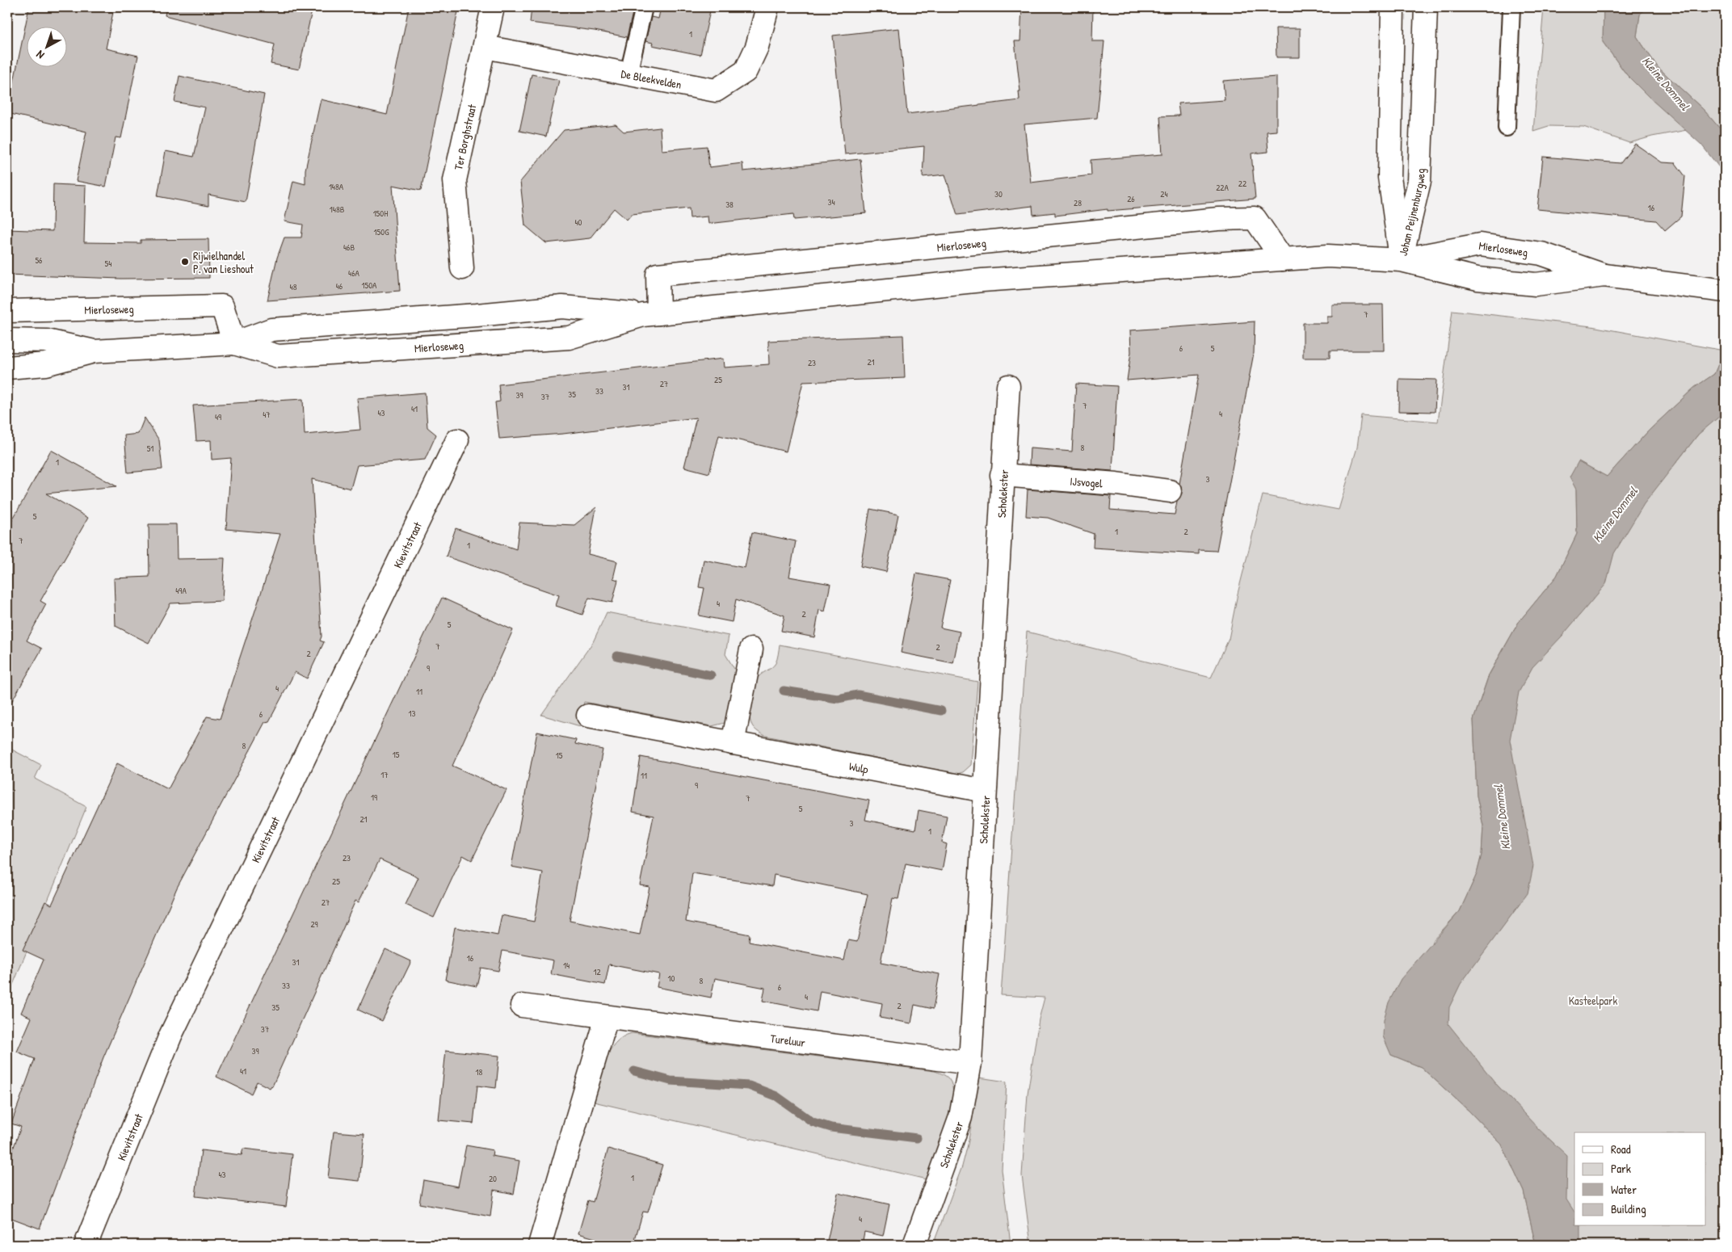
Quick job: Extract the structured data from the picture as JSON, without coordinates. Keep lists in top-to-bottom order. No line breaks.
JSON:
{"streets":{"street":["De Bleekvelden","Ter Borghstraat","Johan Peijnenburgweg","Mierloseweg","IJsvogel","Scholekster","Kievitstraat","Wulp","Tureluur"]},"crossings":[["De Bleekvelden","Ter Borghstraat"],["Johan Peijnenburgweg","Mierloseweg"],["IJsvogel","Scholekster"],["Scholekster","Wulp"],["Scholekster","Tureluur"]],"water":["Kleine Dommel"],"parks":["Kasteelpark"],"places":["Rijwielhandel P. van Lieshout"],"house_numbers":["1","22","148A","22A","30","24","26","34","28","38","16","148B","150H","40","150G","46B","56","54","46A","150A","46","48","7","6","5","21","23","25","27","31","33","35","39","37","7","41","43","4","47","49","8","51","1","3","5","1","2","7","1","49A","4","2","5","7","2","2","9","4","11","13","6","8","15","15","17","11","9","19","7","5","21","3","1","23","25","27","29","16","31","14","12","10","8","33","6","4","2","35","37","39","41","18","43","1","20","4"],"legend":["Road","Park","Water","Building"],"north":"bottom left"}
